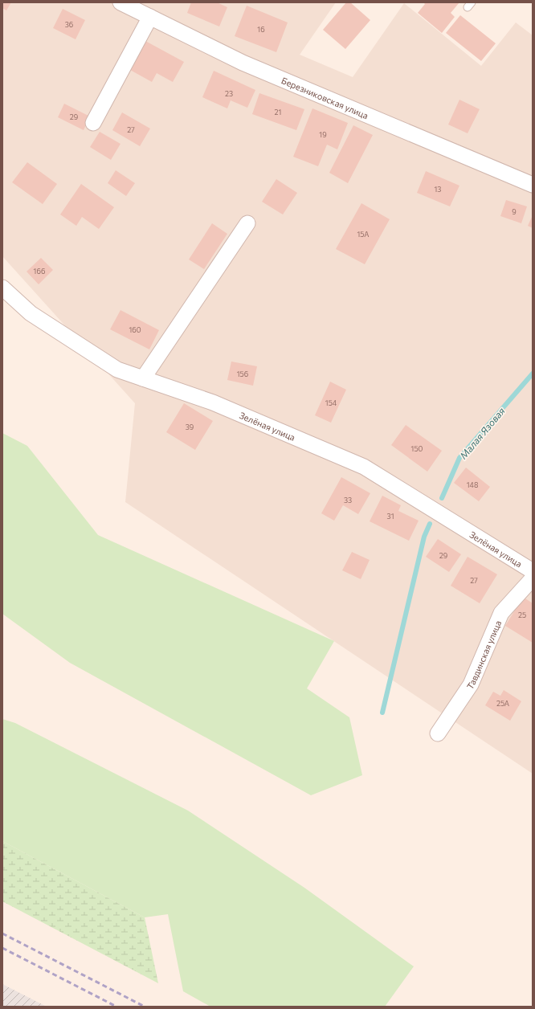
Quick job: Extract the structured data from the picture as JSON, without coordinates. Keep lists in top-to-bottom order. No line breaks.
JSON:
{"streets":{"street":["Березниковская улица","Зелёная улица","Тавдинская улица"]},"water":["Малая Язовая"],"house_numbers":["36","16","23","21","29","27","19","13","9","15А","166","160","156","154","39","150","148","33","31","29","27","25","25А"]}
